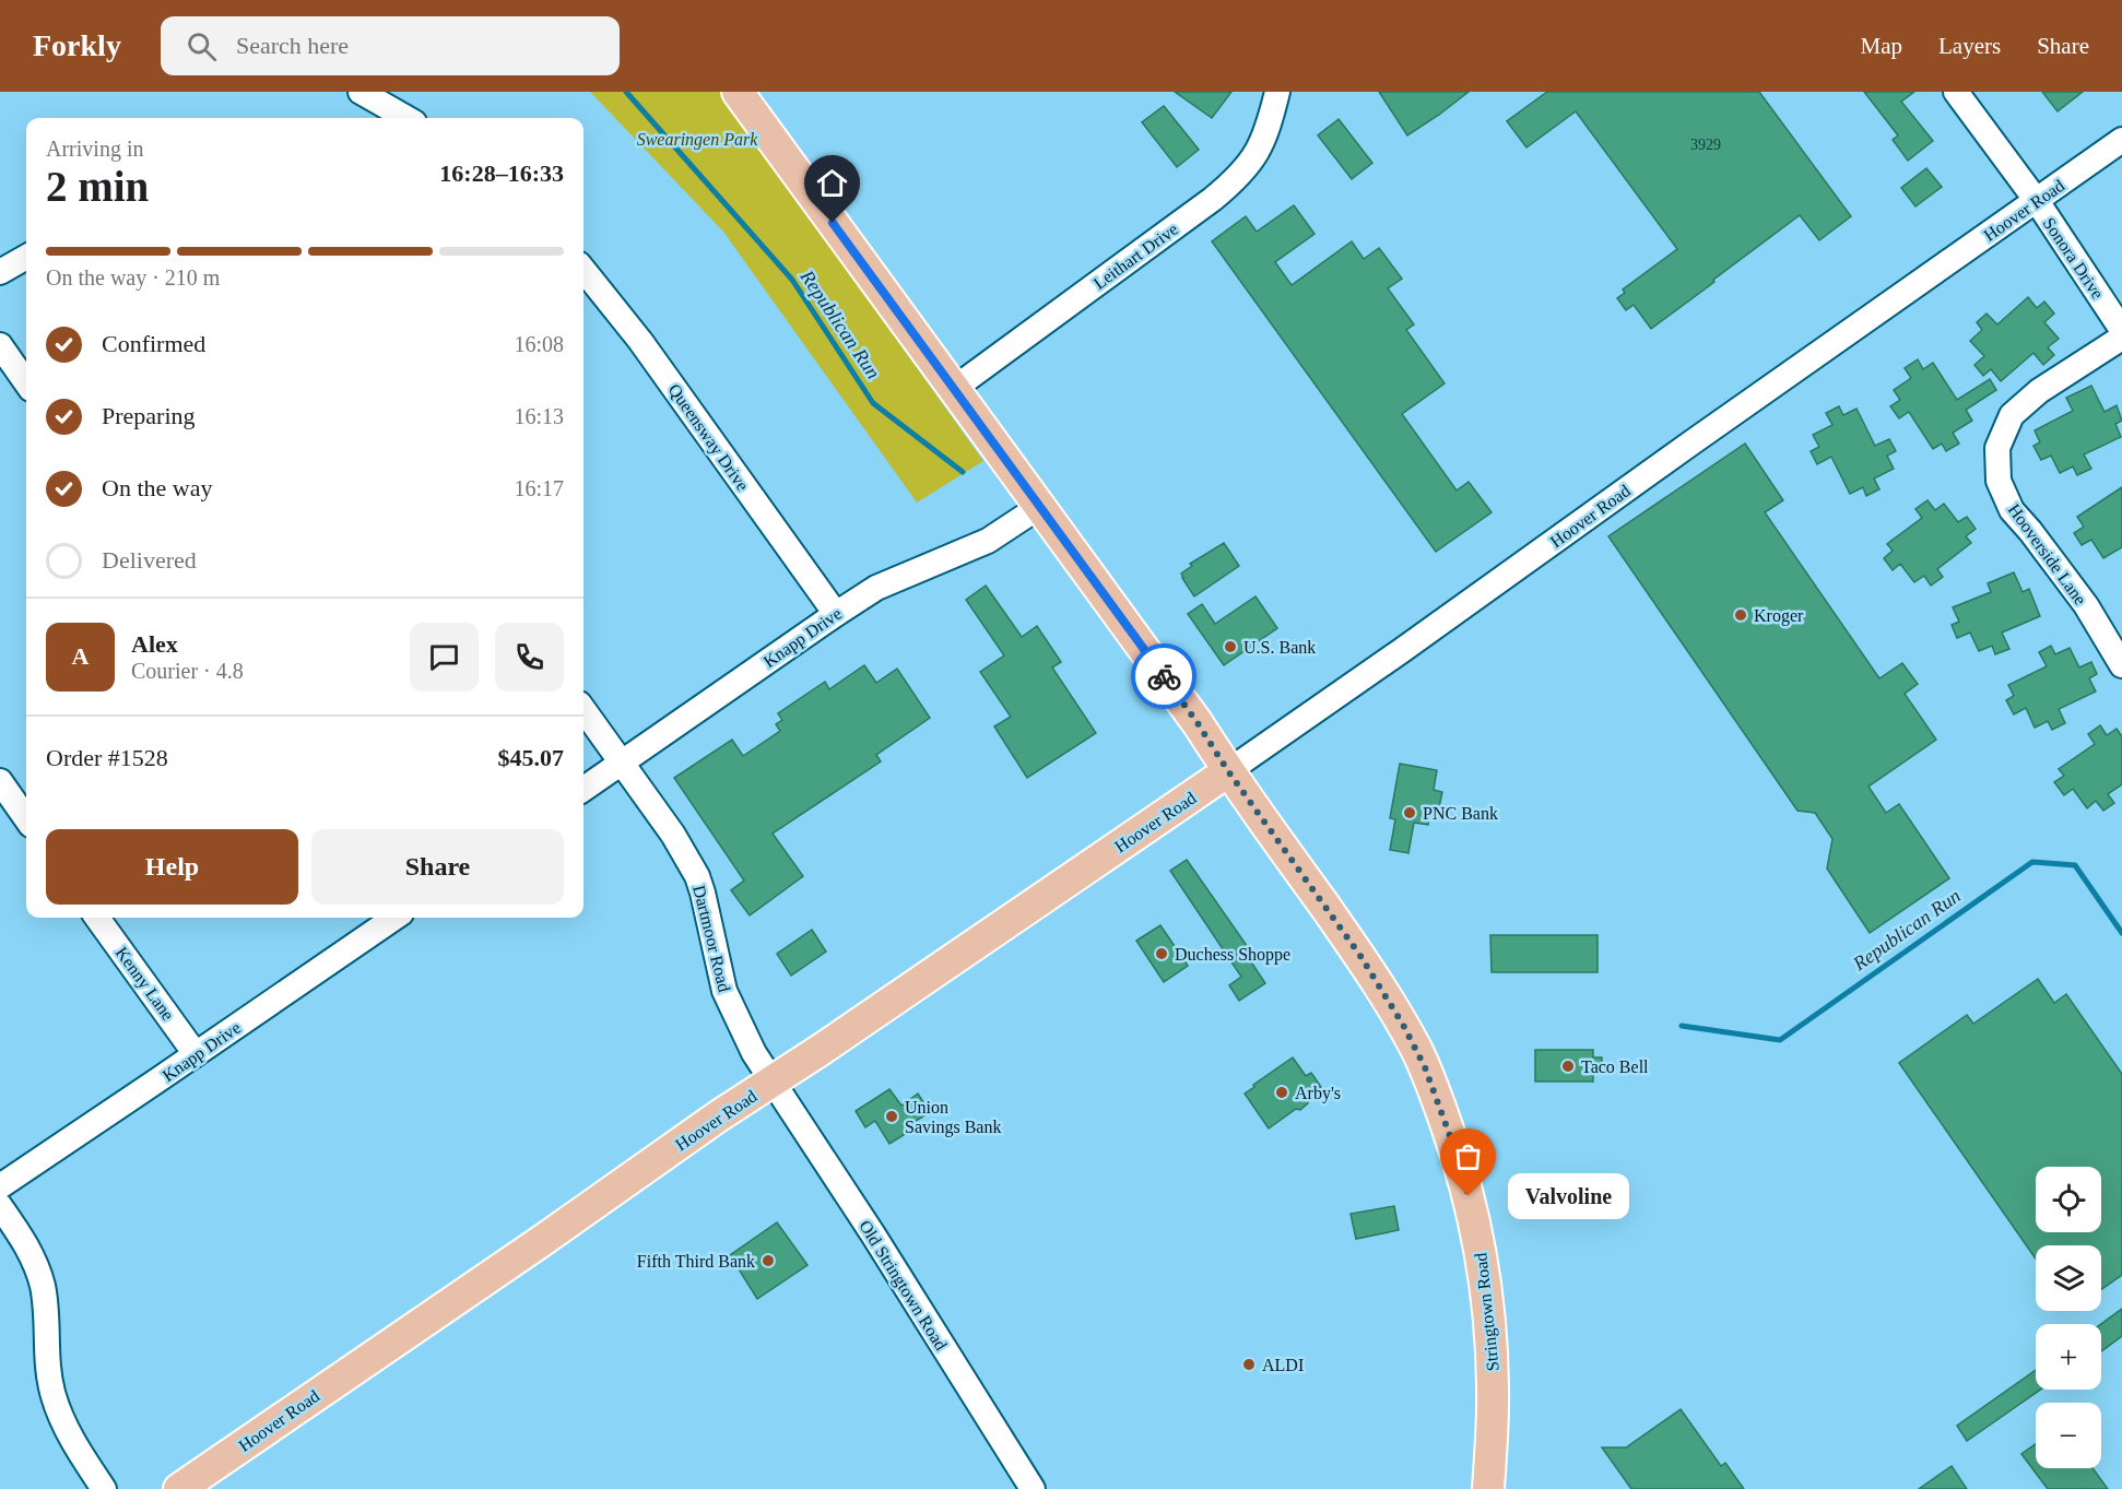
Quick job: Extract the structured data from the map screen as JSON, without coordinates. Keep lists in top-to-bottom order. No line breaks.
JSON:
{"streets":{"main road":["Hoover Road","Stringtown Road"],"street":["Leithart Drive","Sonora Drive","Queensway Drive","Hooverside Lane","Knapp Drive","Dartmoor Road","Kenny Lane","Old Stringtown Road"]},"crossings":[["Hoover Road","Sonora Drive"],["Hoover Road","Dartmoor Road"],["Hoover Road","Old Stringtown Road"],["Hoover Road","Stringtown Road"],["Leithart Drive","Stringtown Road"],["Queensway Drive","Knapp Drive"],["Knapp Drive","Dartmoor Road"],["Knapp Drive","Kenny Lane"],["Knapp Drive","Stringtown Road"],["Dartmoor Road","Old Stringtown Road"]],"water":["Republican Run"],"parks":["Swearingen Park"],"places":["Kroger","U.S. Bank","PNC Bank","Duchess Shoppe","Taco Bell","Arby's","Union Savings Bank","Valvoline","Fifth Third Bank","ALDI"],"house_numbers":["3929"],"page":{"header":"Forkly","search":"Search here","nav":["Map","Layers","Share"],"heading":["2 min","Arriving in","16:28–16:33"],"panel":["Alex","Courier · 4.8","Order #1528","$45.07"],"bar":"On the way · 210 m","list":[["Confirmed","16:08"],["Preparing","16:13"],["On the way","16:17"],"Delivered"],"round":"A","buttons":["Help","Share"],"map_buttons":["+","−"],"bubble":"Valvoline"}}
